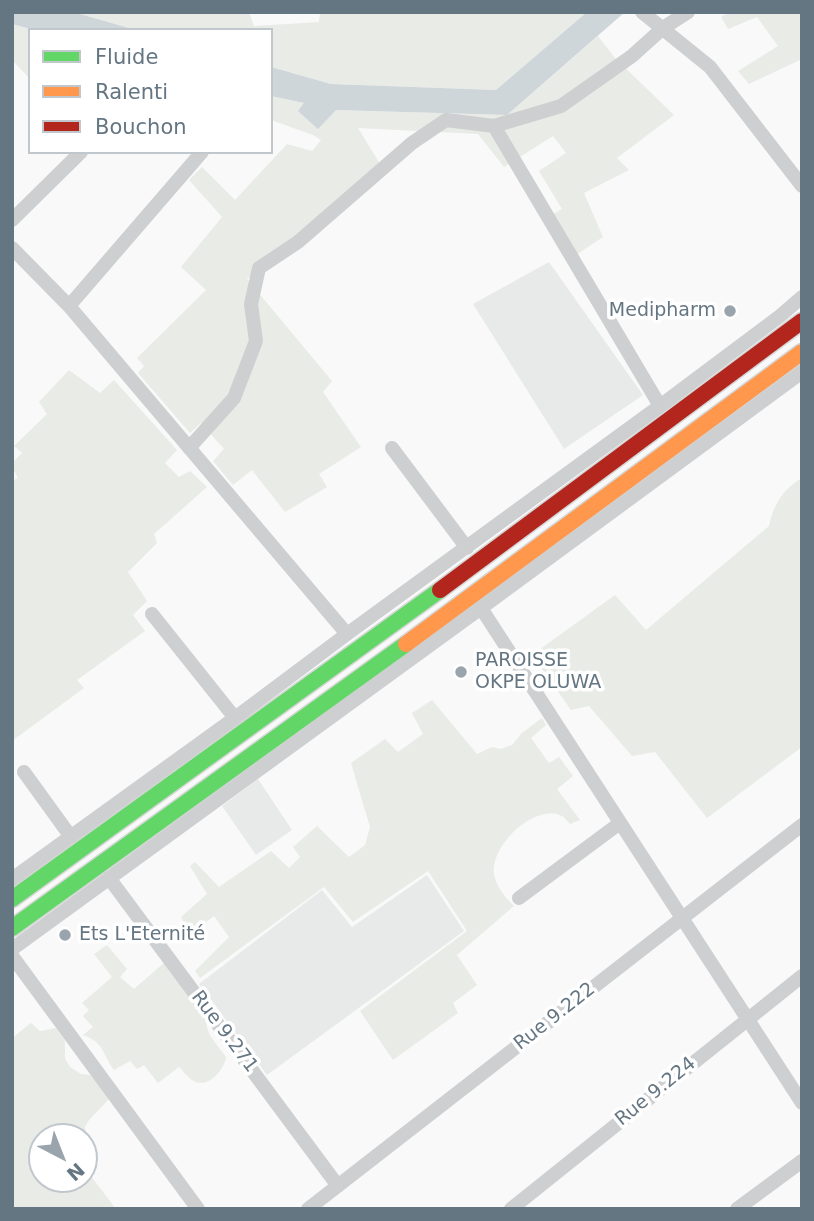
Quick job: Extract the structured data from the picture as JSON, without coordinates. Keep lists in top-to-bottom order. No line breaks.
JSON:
{"streets":{"street":["Rue 9.222","Rue 9.271","Rue 9.224"]},"crossings":[["Rue 9.222","Rue 9.271"]],"places":["Medipharm","PAROISSE OKPE OLUWA","Ets L'Eternité"],"legend":["Fluide","Ralenti","Bouchon"],"north":"bottom right"}
